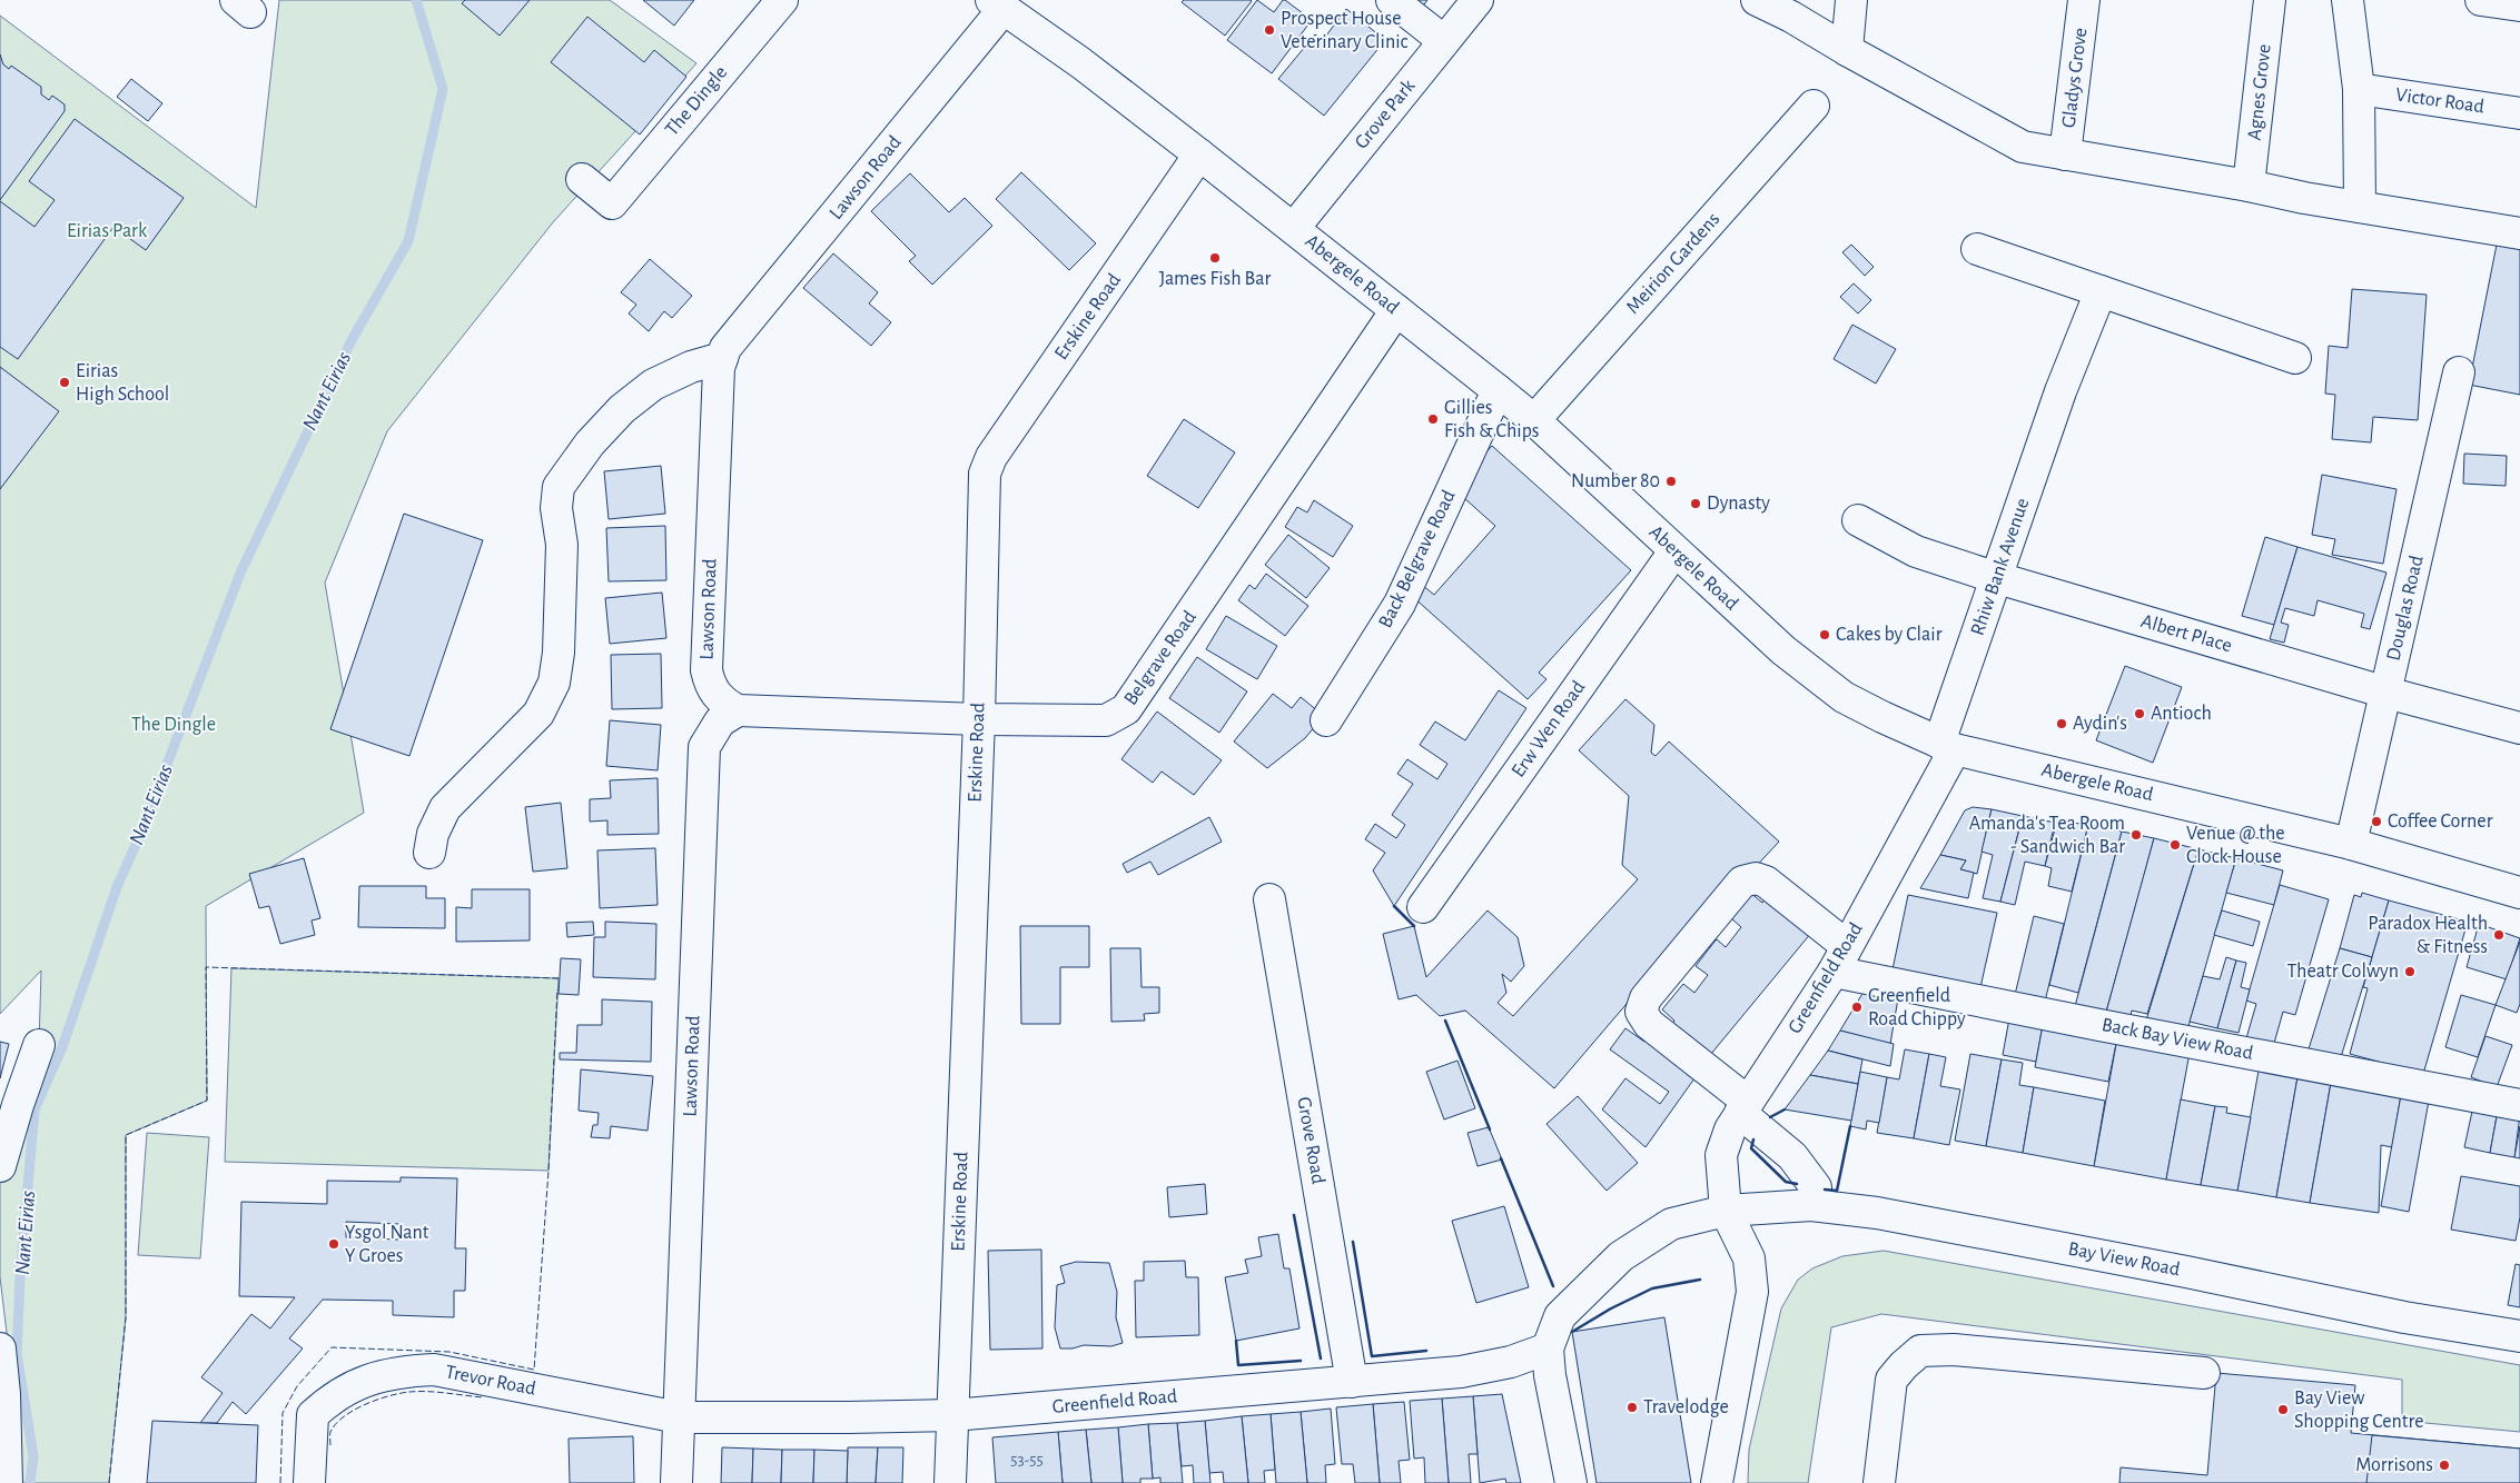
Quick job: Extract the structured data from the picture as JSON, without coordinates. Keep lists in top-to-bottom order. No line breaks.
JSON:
{"streets":{"street":["Gladys Grove","Agnes Grove","The Dingle","Victor Road","Grove Park","Lawson Road","Meirion Gardens","Abergele Road","Erskine Road","Back Belgrave Road","Rhiw Bank Avenue","Douglas Road","Albert Place","Belgrave Road","Erw Wen Road","Greenfield Road","Back Bay View Road","Grove Road","Bay View Road","Trevor Road"]},"crossings":[["Grove Park","Abergele Road"],["Lawson Road","Abergele Road"],["Lawson Road","Belgrave Road"],["Lawson Road","Greenfield Road"],["Lawson Road","Trevor Road"],["Meirion Gardens","Abergele Road"],["Abergele Road","Erskine Road"],["Abergele Road","Back Belgrave Road"],["Abergele Road","Rhiw Bank Avenue"],["Abergele Road","Douglas Road"],["Abergele Road","Belgrave Road"],["Abergele Road","Erw Wen Road"],["Abergele Road","Greenfield Road"],["Erskine Road","Belgrave Road"],["Erskine Road","Greenfield Road"],["Rhiw Bank Avenue","Albert Place"],["Rhiw Bank Avenue","Greenfield Road"],["Douglas Road","Albert Place"],["Greenfield Road","Back Bay View Road"],["Greenfield Road","Grove Road"],["Greenfield Road","Bay View Road"],["Greenfield Road","Trevor Road"]],"water":["Nant Eirias"],"parks":["Eirias Park","The Dingle"],"places":["Prospect House Veterinary Clinic","James Fish Bar","Eirias High School","Gillies Fish & Chips","Number 80","Dynasty","Cakes by Clair","Antioch","Aydin's","Coffee Corner","Amanda's Tea Room - Sandwich Bar","Venue @ the Clock House","Paradox Health & Fitness","Theatr Colwyn","Greenfield Road Chippy","Ysgol Nant Y Groes","Travelodge","Bay View Shopping Centre","Morrisons"],"house_numbers":["53-55"]}
